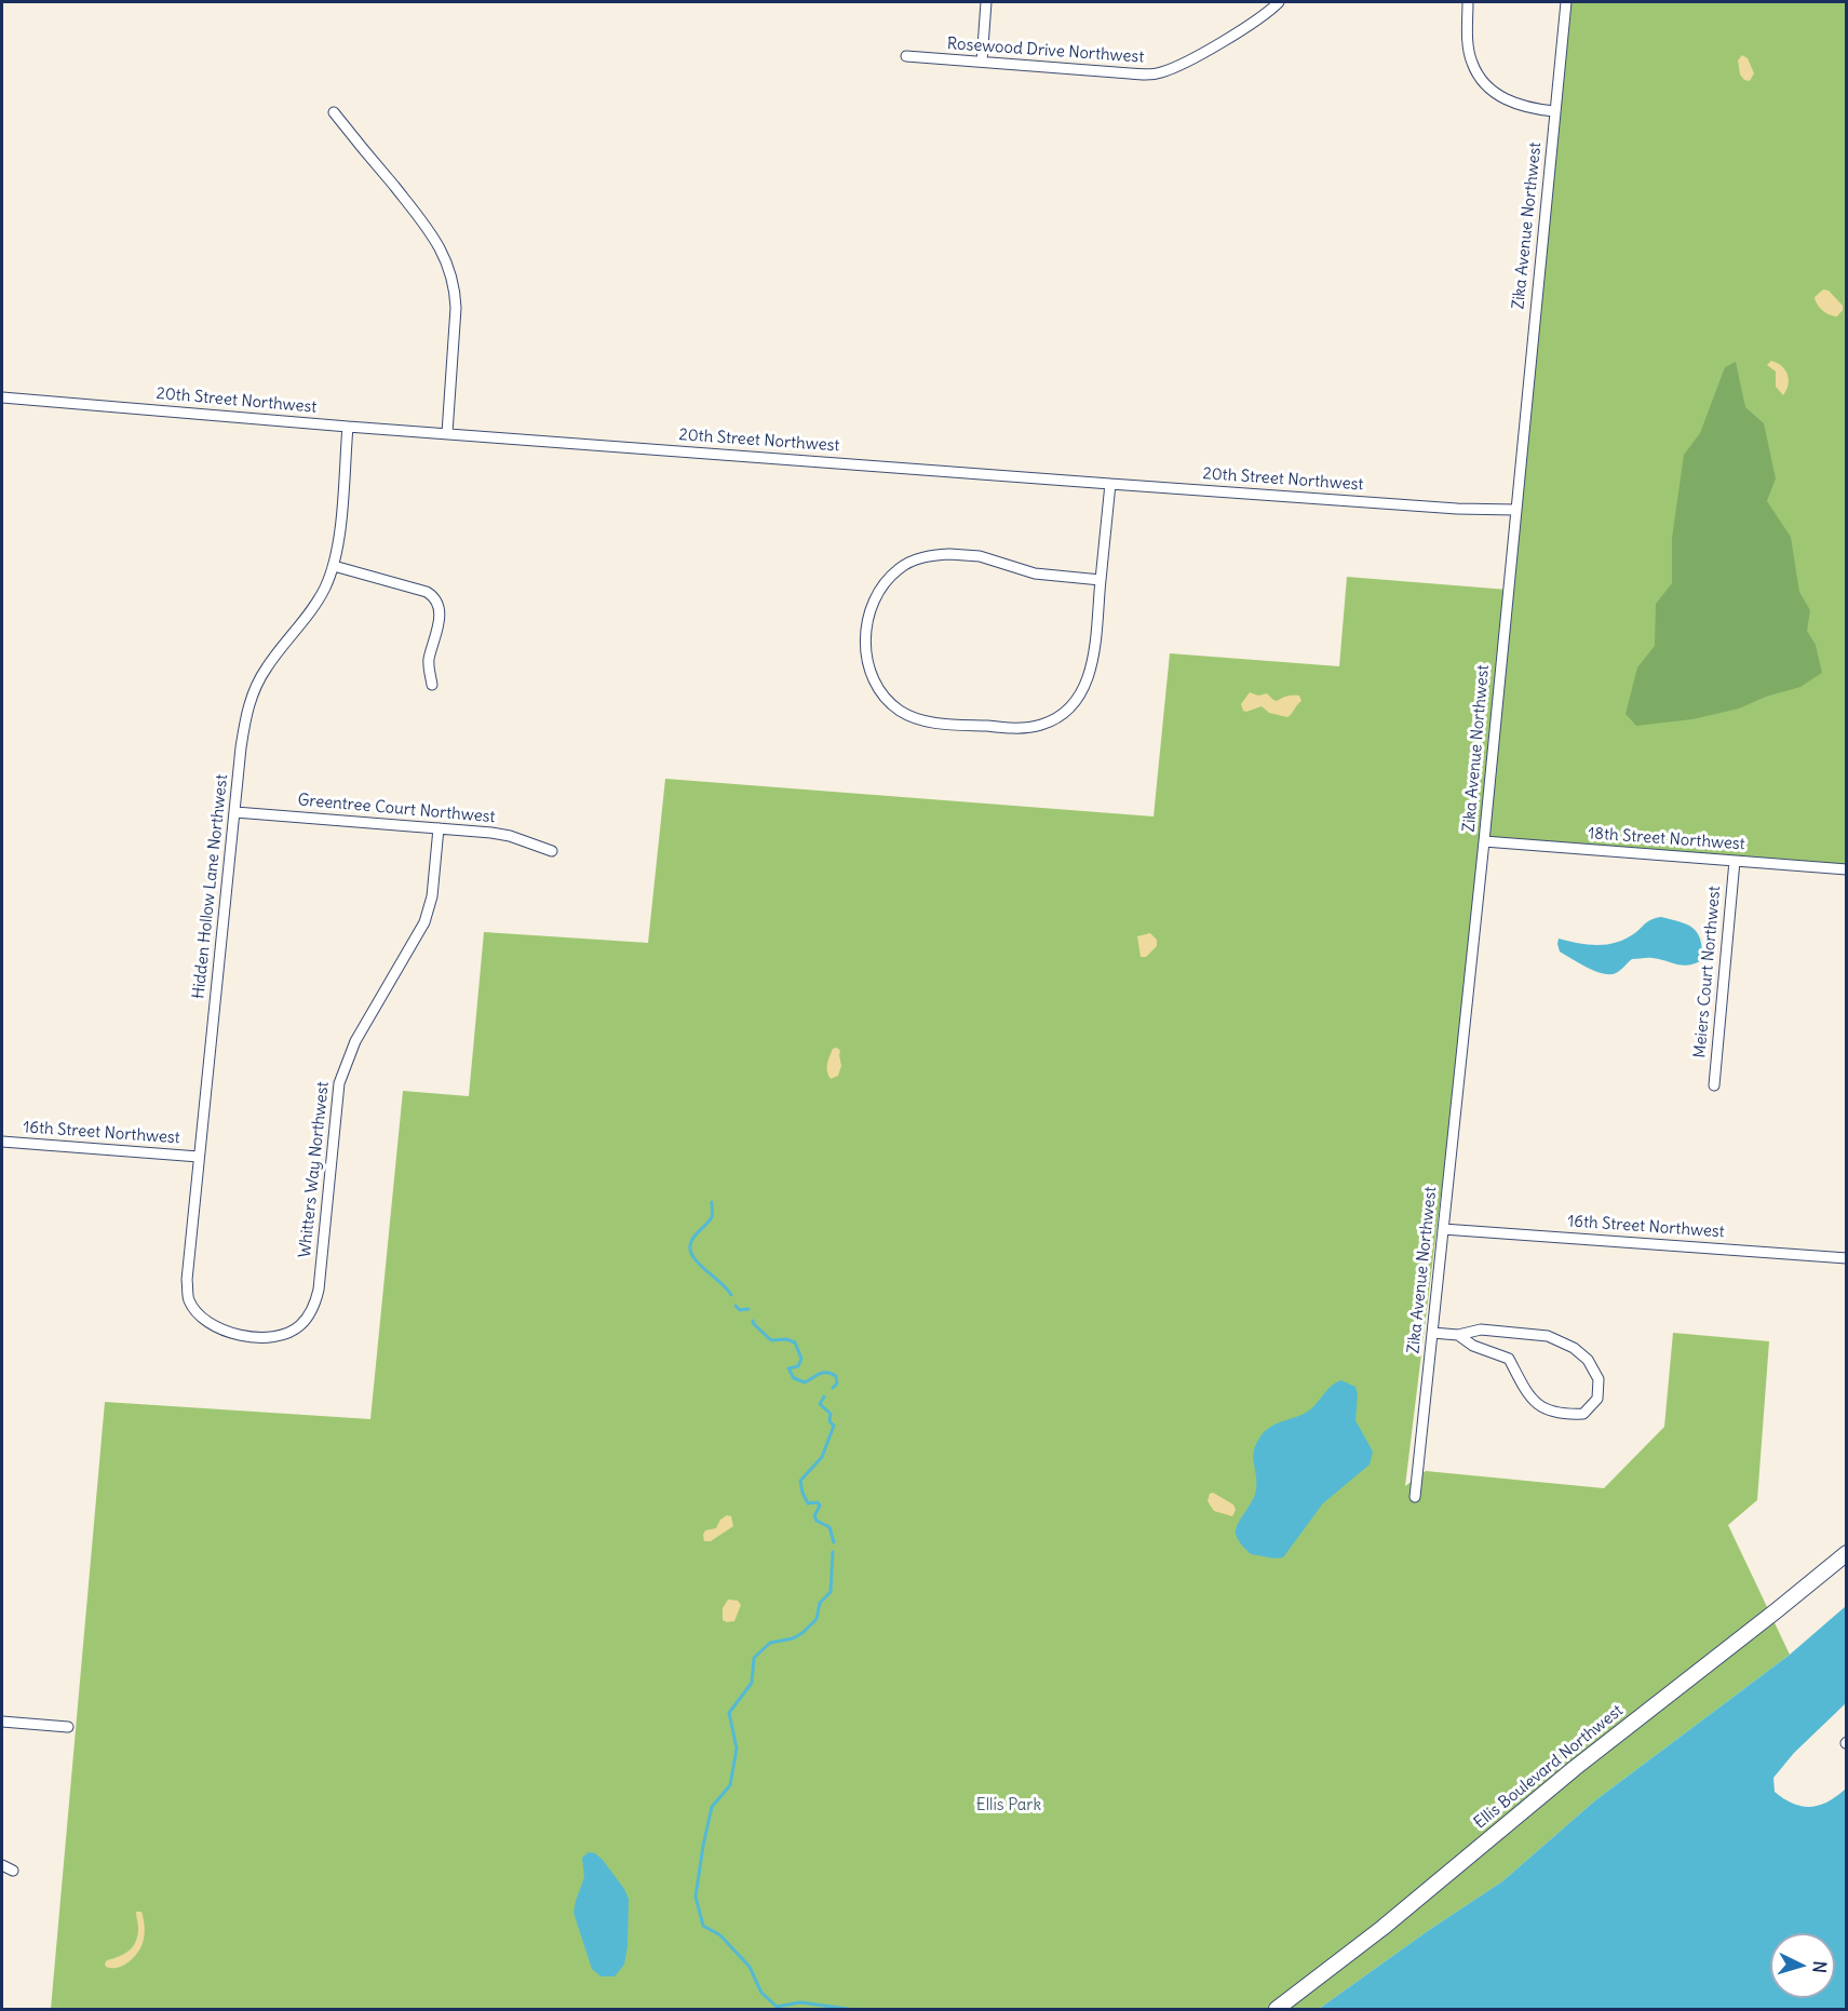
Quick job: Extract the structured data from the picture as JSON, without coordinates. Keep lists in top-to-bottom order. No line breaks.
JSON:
{"streets":{"street":["Rosewood Drive Northwest","Zika Avenue Northwest","20th Street Northwest","Greentree Court Northwest","18th Street Northwest","Hidden Hollow Lane Northwest","Meiers Court Northwest","16th Street Northwest","Whitters Way Northwest","Ellis Boulevard Northwest"]},"crossings":[["Zika Avenue Northwest","20th Street Northwest"],["Zika Avenue Northwest","18th Street Northwest"],["Zika Avenue Northwest","16th Street Northwest"],["20th Street Northwest","Hidden Hollow Lane Northwest"],["Greentree Court Northwest","Hidden Hollow Lane Northwest"],["Greentree Court Northwest","Whitters Way Northwest"],["18th Street Northwest","Meiers Court Northwest"],["Hidden Hollow Lane Northwest","16th Street Northwest"],["Hidden Hollow Lane Northwest","Whitters Way Northwest"]],"parks":["Ellis Park"],"north":"right"}
